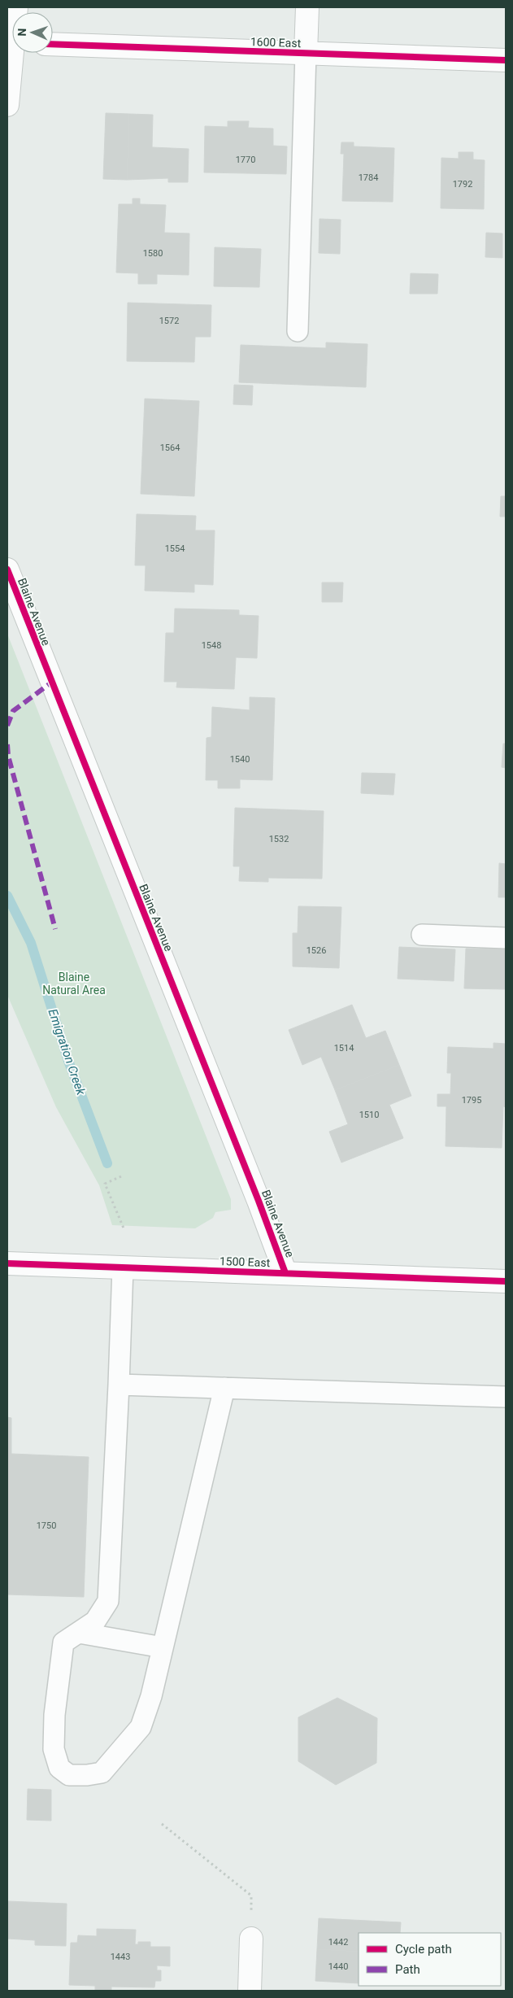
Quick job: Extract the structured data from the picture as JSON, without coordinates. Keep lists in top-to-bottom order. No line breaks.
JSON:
{"streets":{"street":["1600 East","Blaine Avenue","1500 East"]},"crossings":[["Blaine Avenue","1500 East"]],"water":["Emigration Creek"],"parks":["Blaine Natural Area"],"house_numbers":["1770","1784","1792","1580","1572","1564","1554","1548","1540","1532","1526","1514","1795","1510","1750","1442","1443","1440"],"legend":["Cycle path","Path"],"north":"left"}
